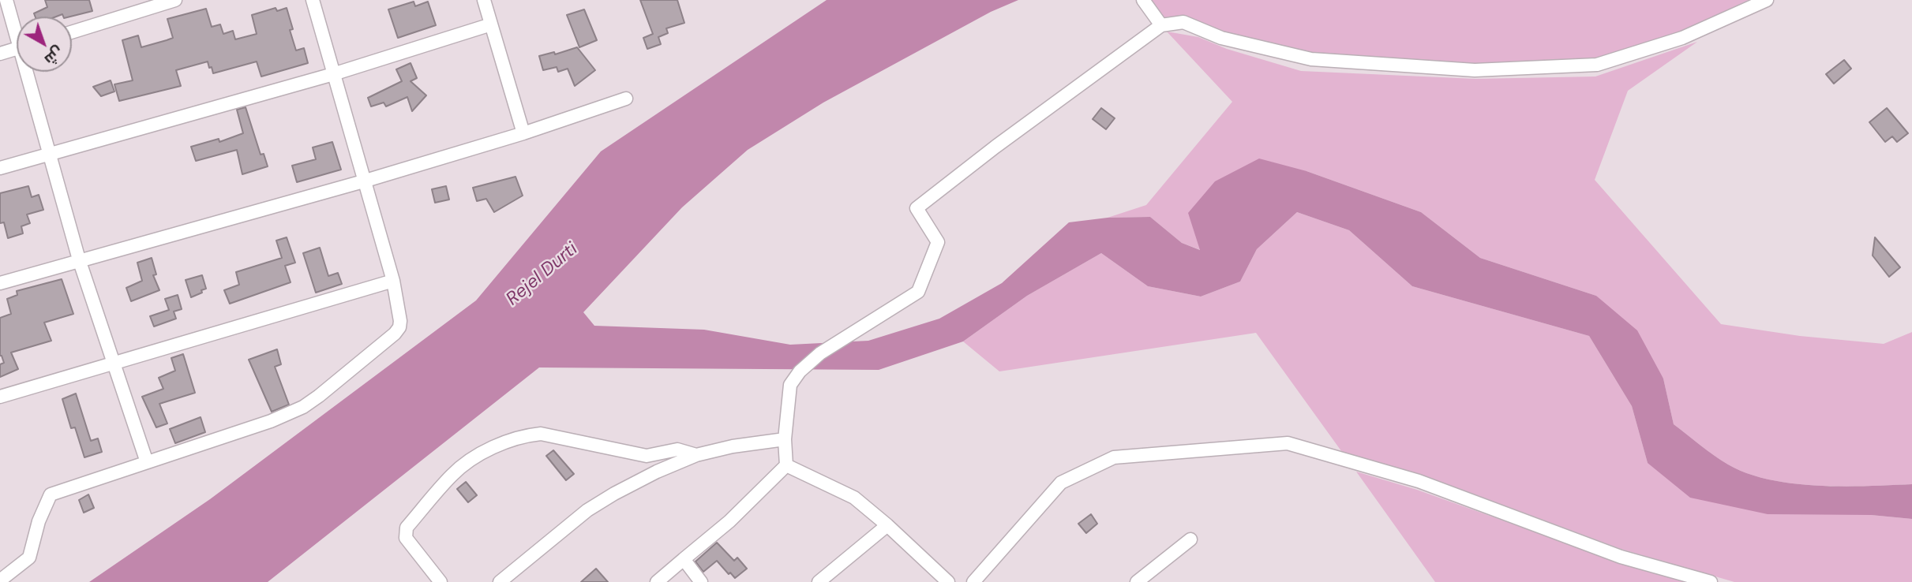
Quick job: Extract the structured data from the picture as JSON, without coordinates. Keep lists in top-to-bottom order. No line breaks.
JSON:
{"water":["Rejel Durti"],"north":"bottom right"}
